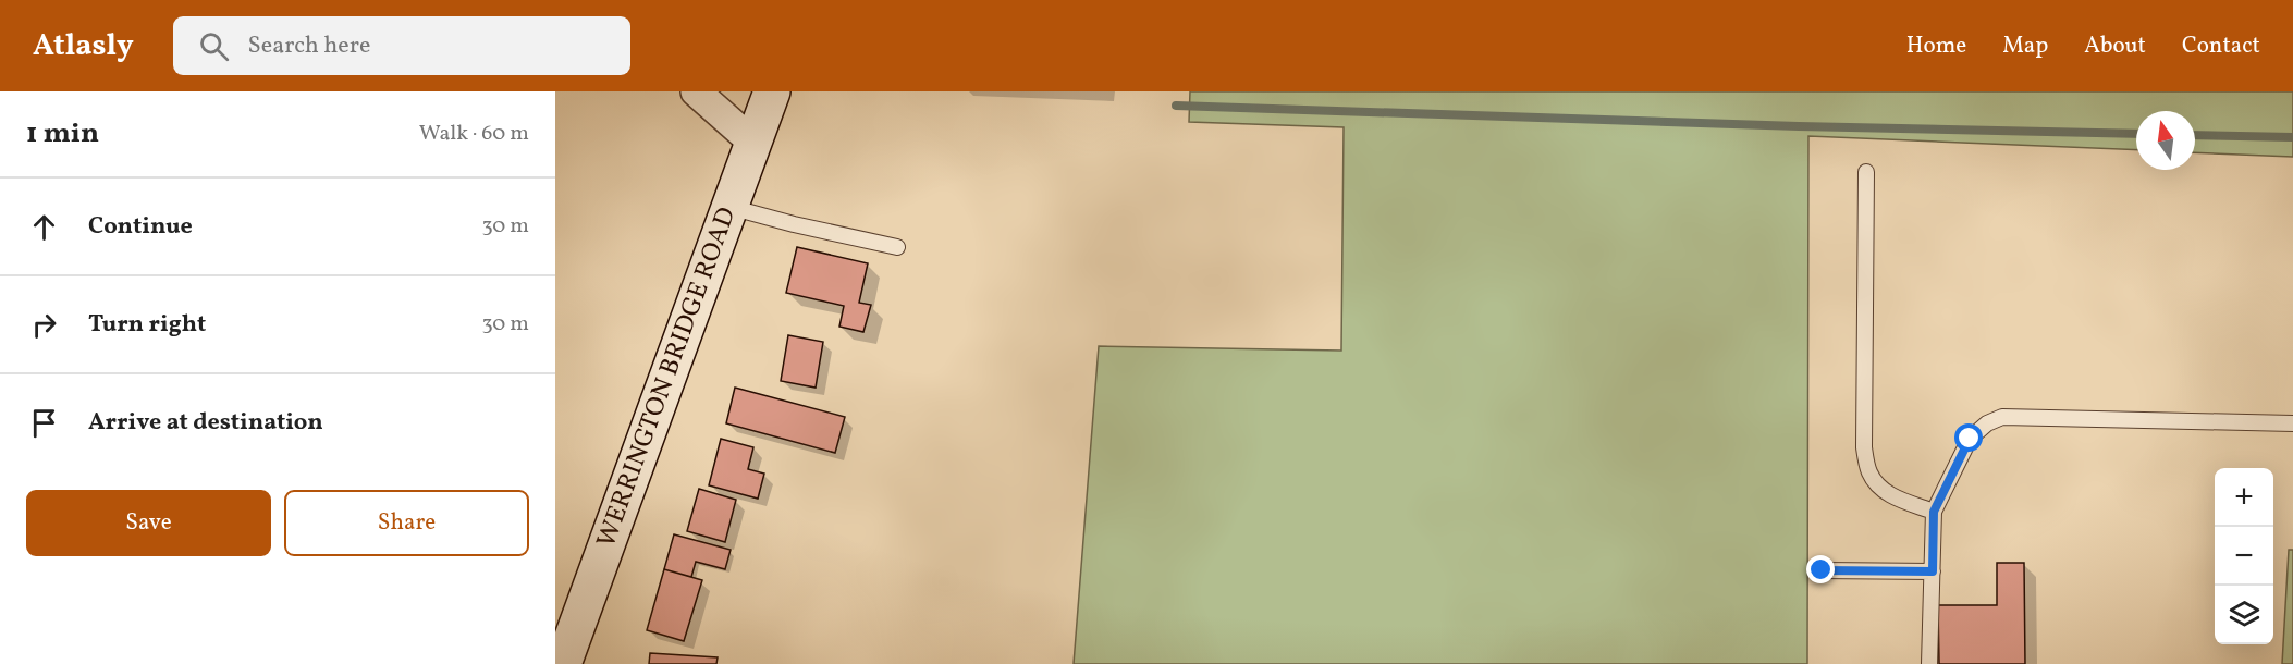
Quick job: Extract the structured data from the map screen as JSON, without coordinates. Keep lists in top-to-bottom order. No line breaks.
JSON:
{"streets":{"street":["WERRINGTON BRIDGE ROAD"]},"north":"top","page":{"header":"Atlasly","search":"Search here","nav":["Home","Map","About","Contact"],"heading":["1 min","Walk · 60 m"],"list":[["Continue","30 m"],["Turn right","30 m"],"Arrive at destination"],"map_buttons":["+","−"],"buttons":["Save","Share"]}}
